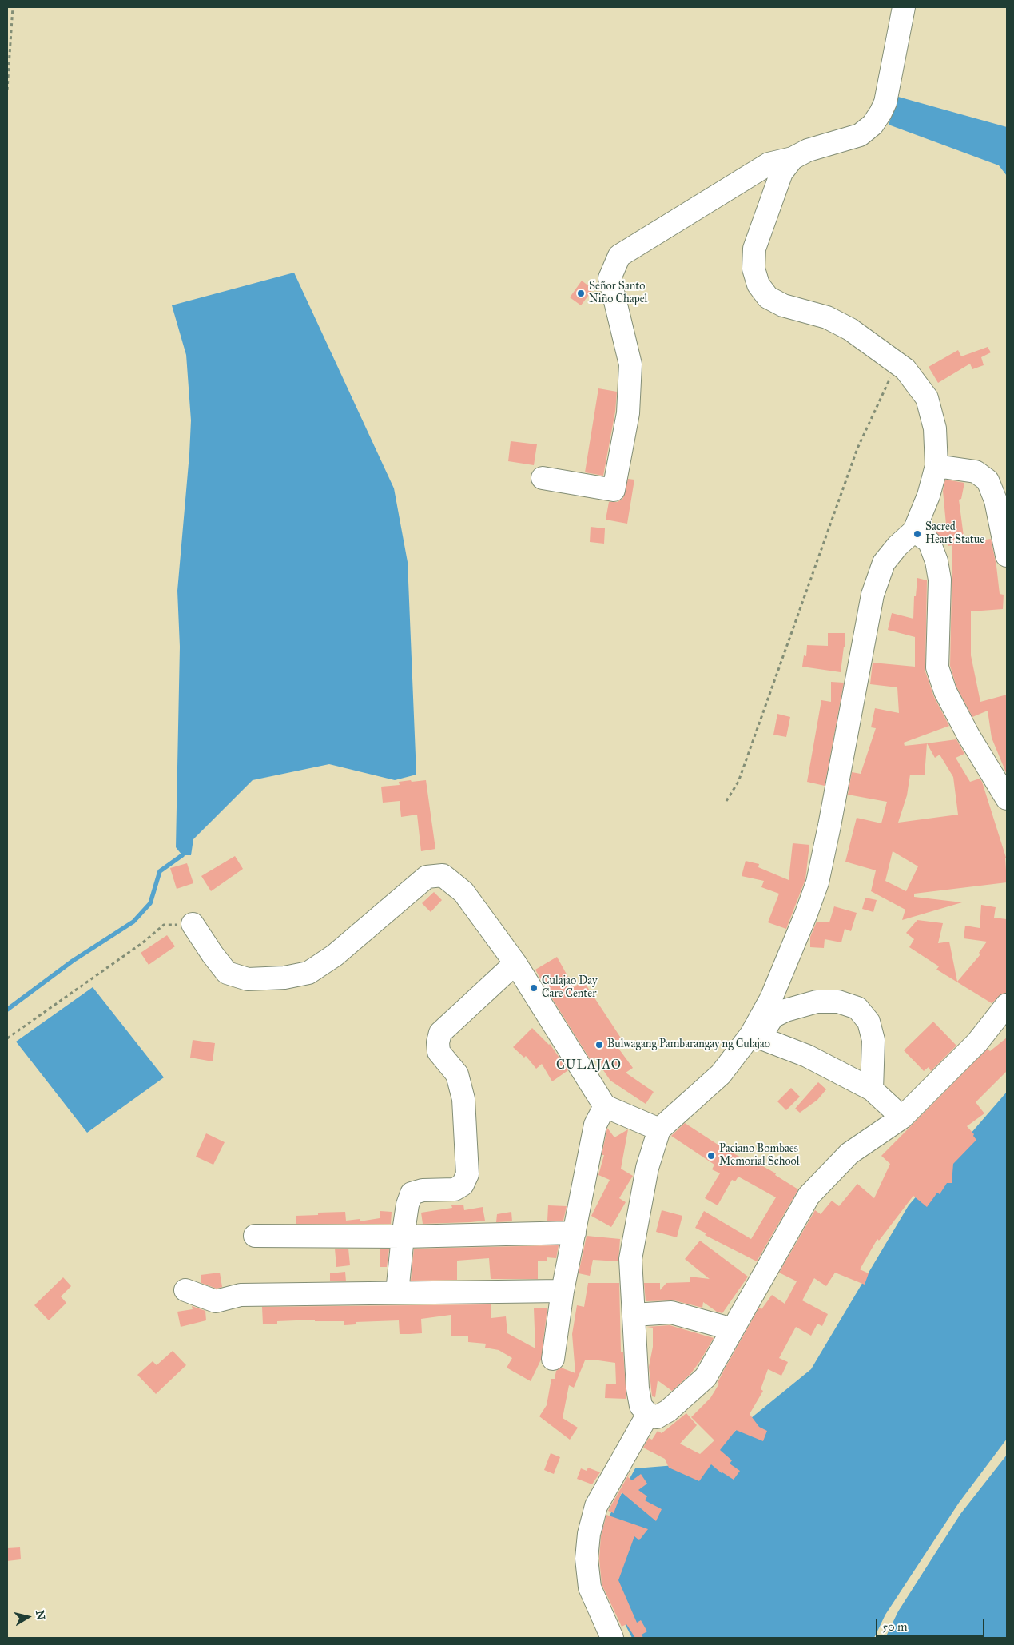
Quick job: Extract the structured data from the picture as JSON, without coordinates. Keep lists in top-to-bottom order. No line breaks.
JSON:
{"districts":["CULAJAO"],"places":["Señor Santo Niño Chapel","Sacred Heart Statue","Culajao Day Care Center","Bulwagang Pambarangay ng Culajao","Paciano Bombaes Memorial School"],"scale_bar":"50 m","north":"right"}
